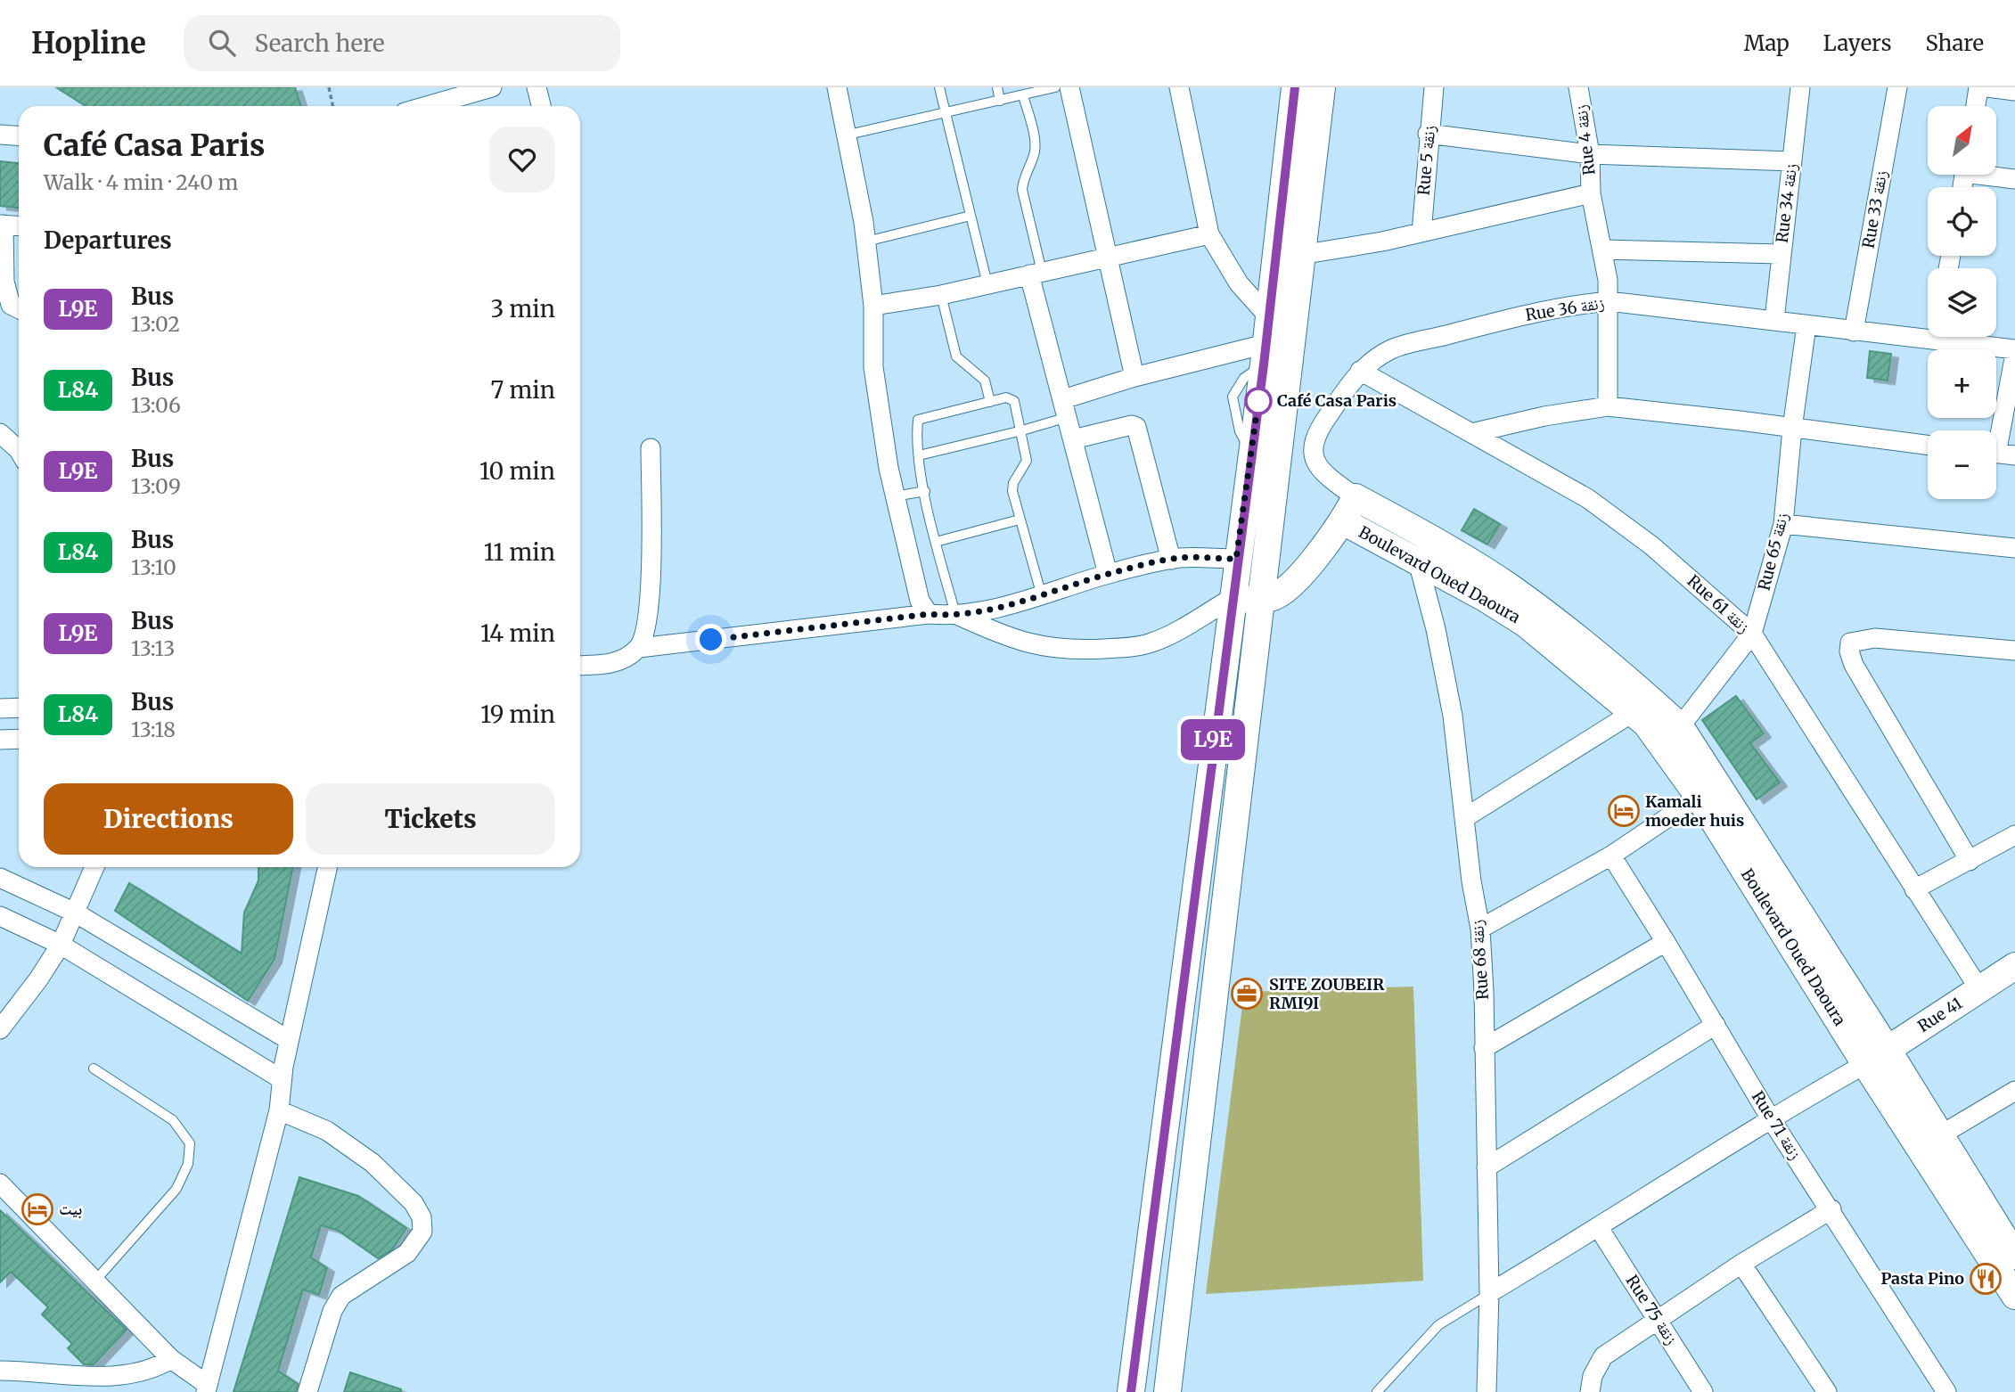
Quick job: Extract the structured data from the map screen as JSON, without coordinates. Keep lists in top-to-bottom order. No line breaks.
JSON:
{"streets":{"main road":["Boulevard Oued Daoura","Rue 41"],"street":["Rue 4 زنقة","Rue 5 زنقة","Rue 34 زنقة","Rue 33 زنقة","Rue 36 زنقة","Rue 65 زنقة","Rue 61 زنقة","Rue 68 زنقة","Rue 71 زنقة","Rue 75 زنقة"]},"crossings":[["Rue 4 زنقة","Rue 36 زنقة"],["Rue 34 زنقة","Rue 36 زنقة"],["Rue 33 زنقة","Rue 36 زنقة"],["Rue 36 زنقة","Rue 65 زنقة"],["Rue 36 زنقة","Boulevard Oued Daoura"],["Rue 36 زنقة","Rue 61 زنقة"],["Rue 65 زنقة","Boulevard Oued Daoura"],["Rue 65 زنقة","Rue 61 زنقة"],["Boulevard Oued Daoura","Rue 68 زنقة"],["Boulevard Oued Daoura","Rue 41"],["Rue 61 زنقة","Rue 41"]],"places":{"other":["Café Casa Paris"],"hotel":["Kamali moeder huis","بيت"],"office":["SITE ZOUBEIR RMI9I"],"restaurant":["Pasta Pino"]},"lines":["bus line L9E"],"north":"top right","page":{"header":"Hopline","search":"Search here","nav":["Map","Layers","Share"],"on_map":"L9E","map_buttons":["+","−"],"heading":[["Café Casa Paris","Walk · 4 min · 240 m"],"Departures"],"list":[{"mark":"L9E","name":"Bus","note":"13:02","value":"3 min"},{"mark":"L84","name":"Bus","note":"13:06","value":"7 min"},{"mark":"L9E","name":"Bus","note":"13:09","value":"10 min"},{"mark":"L84","name":"Bus","note":"13:10","value":"11 min"},{"mark":"L9E","name":"Bus","note":"13:13","value":"14 min"},{"mark":"L84","name":"Bus","note":"13:18","value":"19 min"}],"buttons":["Directions","Tickets"]}}
